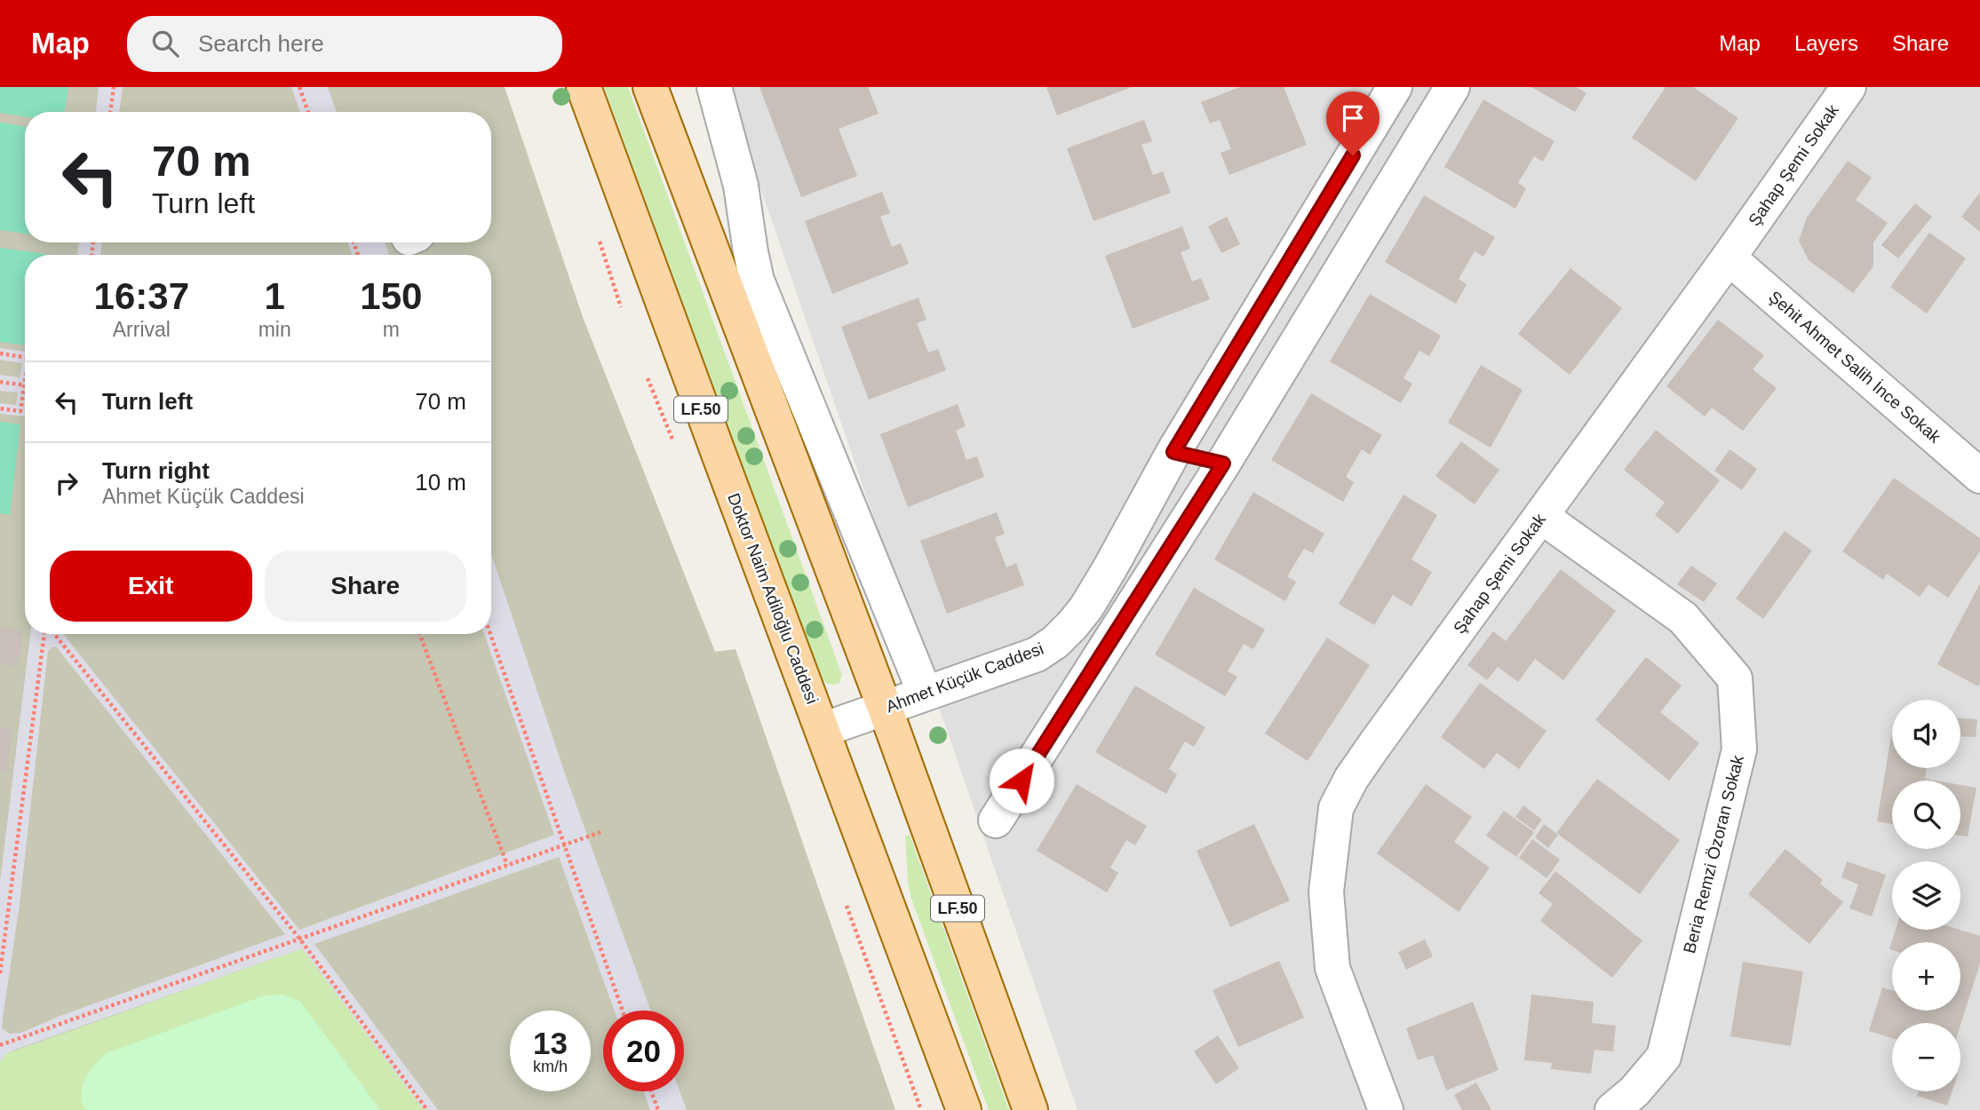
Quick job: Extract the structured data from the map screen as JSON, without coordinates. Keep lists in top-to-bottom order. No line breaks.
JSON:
{"streets":{"main road":["LF.50","Doktor Naim Adiloğlu Caddesi"],"street":["Şahap Şemi Sokak","Şehit Ahmet Salih İnce Sokak","Ahmet Küçük Caddesi","Beria Remzi Özoran Sokak"]},"crossings":[["Şahap Şemi Sokak","Şehit Ahmet Salih İnce Sokak"],["Şahap Şemi Sokak","Beria Remzi Özoran Sokak"],["LF.50","Ahmet Küçük Caddesi"],["Doktor Naim Adiloğlu Caddesi","Ahmet Küçük Caddesi"]],"page":{"header":"Map","search":"Search here","nav":["Map","Layers","Share"],"turn":["70 m","Turn left"],"eta":["16:37","Arrival","1","min","150","m"],"list":[{"name":"Turn left","value":"70 m"},{"name":"Turn right","note":"Ahmet Küçük Caddesi","value":"10 m"}],"buttons":["Exit","Share"],"map_buttons":["+","−"],"speed":"13 km/h","limit":"20"}}
